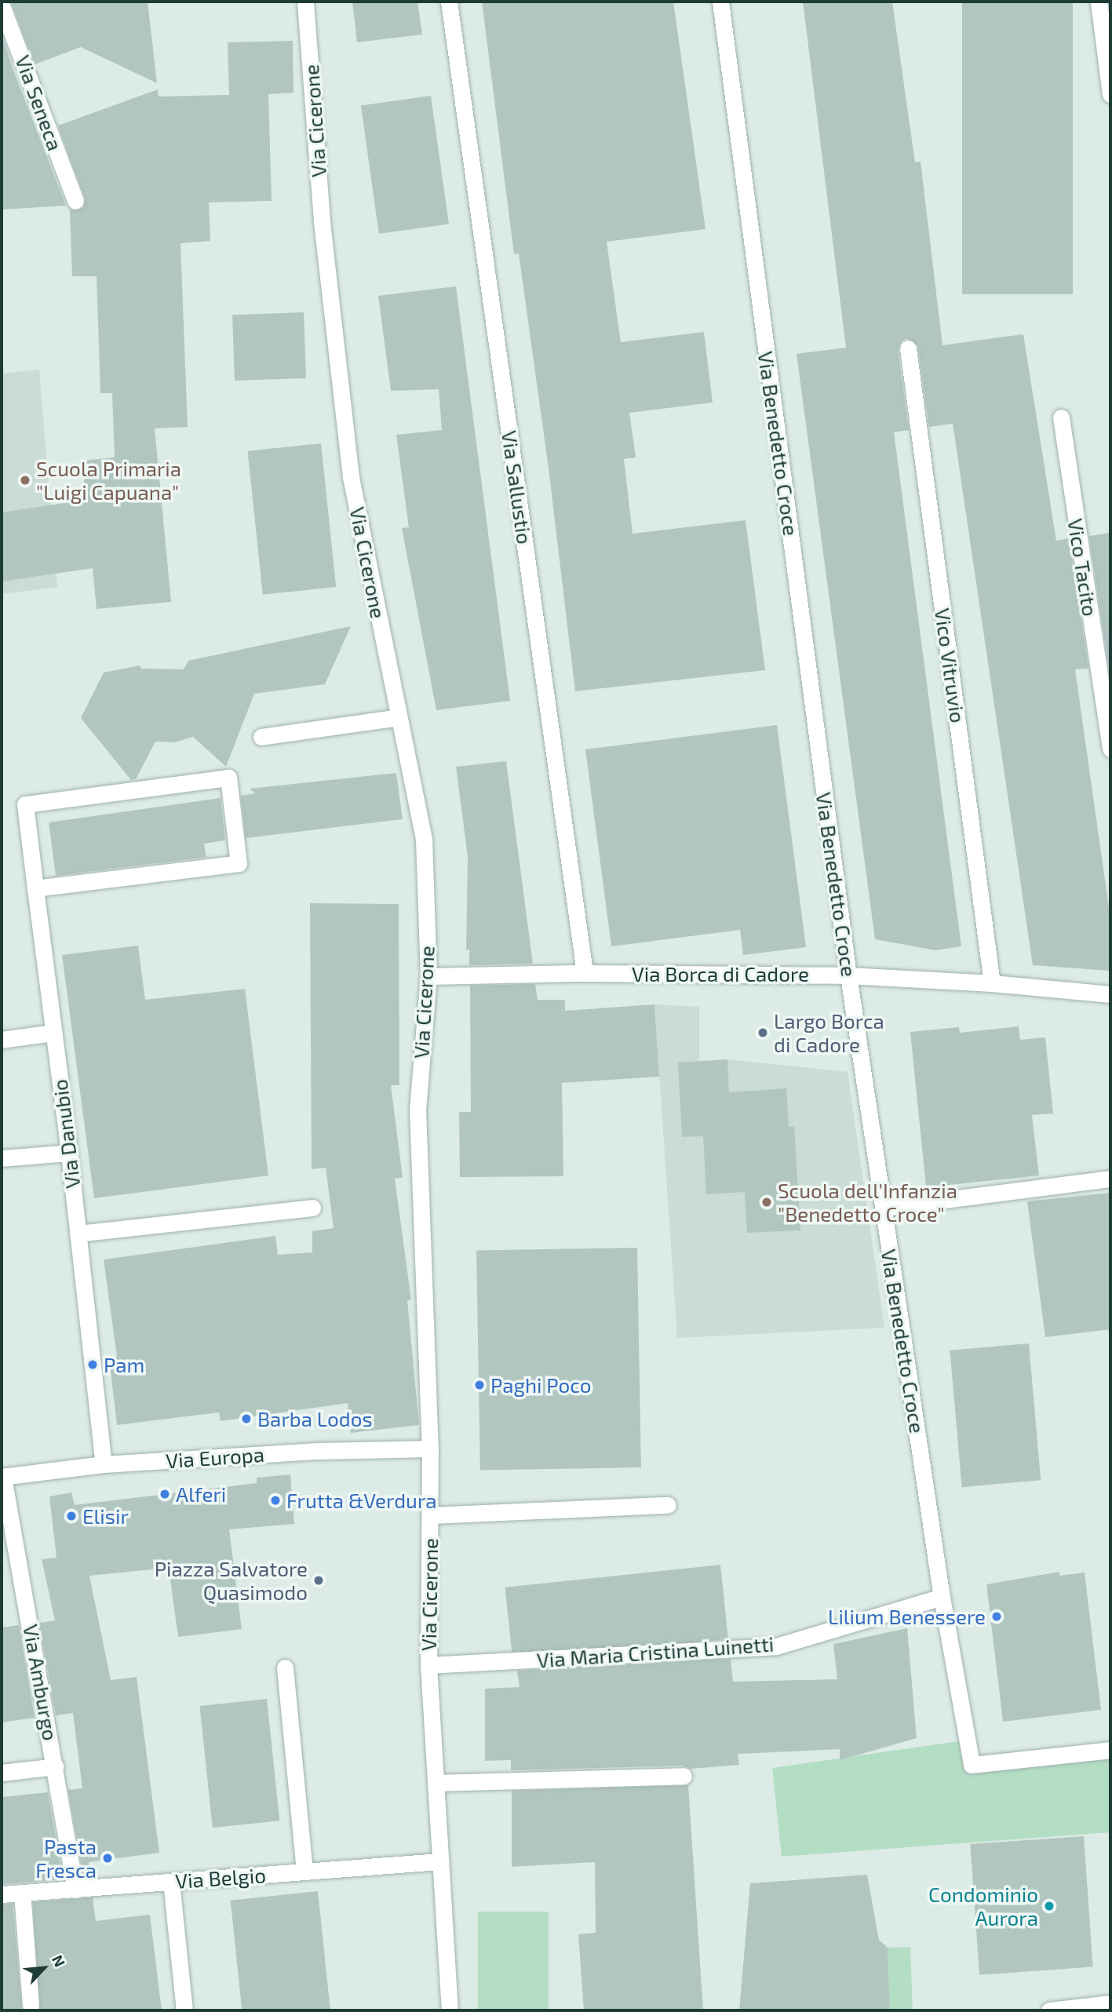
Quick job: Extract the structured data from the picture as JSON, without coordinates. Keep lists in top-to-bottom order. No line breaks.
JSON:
{"streets":{"street":["Via Seneca","Via Cicerone","Via Benedetto Croce","Via Sallustio","Vico Tacito","Vico Vitruvio","Via Borca di Cadore","Via Danubio","Via Europa","Via Maria Cristina Luinetti","Via Amburgo","Via Belgio"]},"crossings":[["Via Cicerone","Via Borca di Cadore"],["Via Cicerone","Via Europa"],["Via Cicerone","Via Maria Cristina Luinetti"],["Via Cicerone","Via Belgio"],["Via Benedetto Croce","Via Borca di Cadore"],["Via Benedetto Croce","Via Maria Cristina Luinetti"],["Via Sallustio","Via Borca di Cadore"],["Vico Vitruvio","Via Borca di Cadore"],["Via Danubio","Via Europa"],["Via Europa","Via Amburgo"],["Via Amburgo","Via Belgio"]],"places":["Scuola Primaria \"Luigi Capuana\"","Largo Borca di Cadore","Scuola dell'Infanzia \"Benedetto Croce\"","Pam","Paghi Poco","Barba Lodos","Alferi","Frutta &Verdura","Elisir","Piazza Salvatore Quasimodo","Lilium Benessere","Pasta Fresca","Condominio Aurora"],"north":"top right"}
